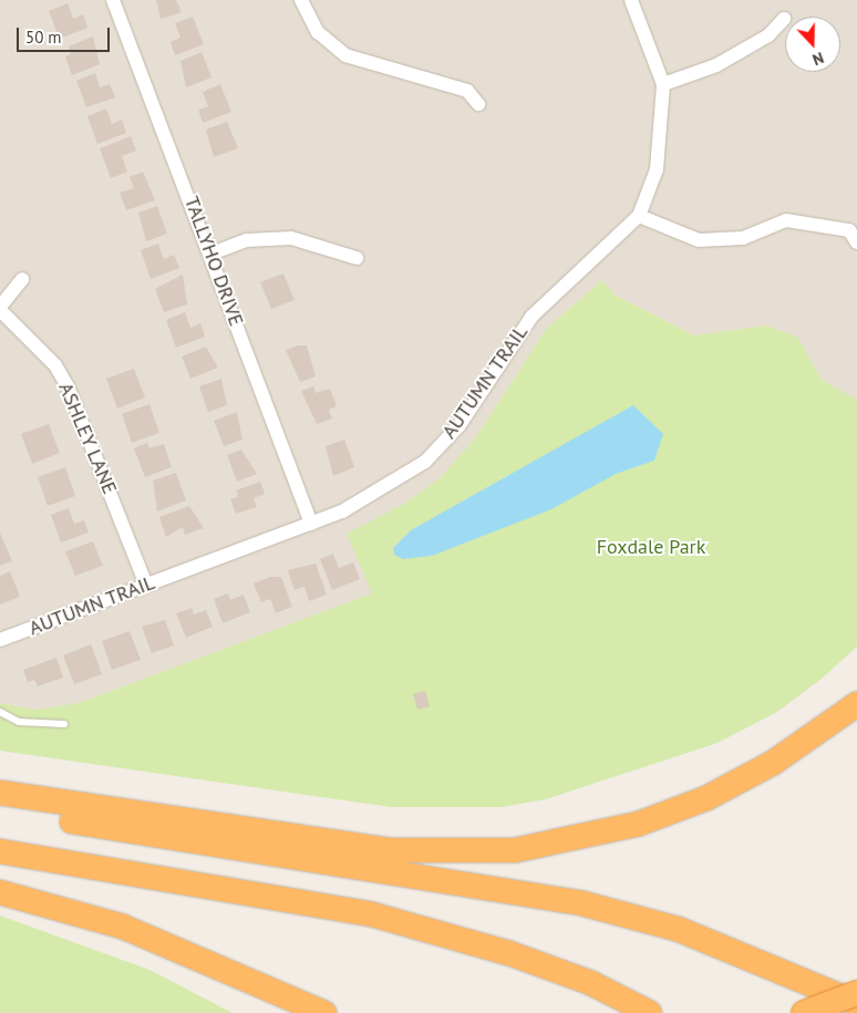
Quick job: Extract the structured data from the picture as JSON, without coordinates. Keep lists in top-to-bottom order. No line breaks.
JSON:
{"streets":{"street":["TALLYHO DRIVE","AUTUMN TRAIL","ASHLEY LANE"]},"crossings":[["TALLYHO DRIVE","AUTUMN TRAIL"],["AUTUMN TRAIL","ASHLEY LANE"]],"parks":["Foxdale Park"],"scale_bar":"50 m","north":"bottom"}
